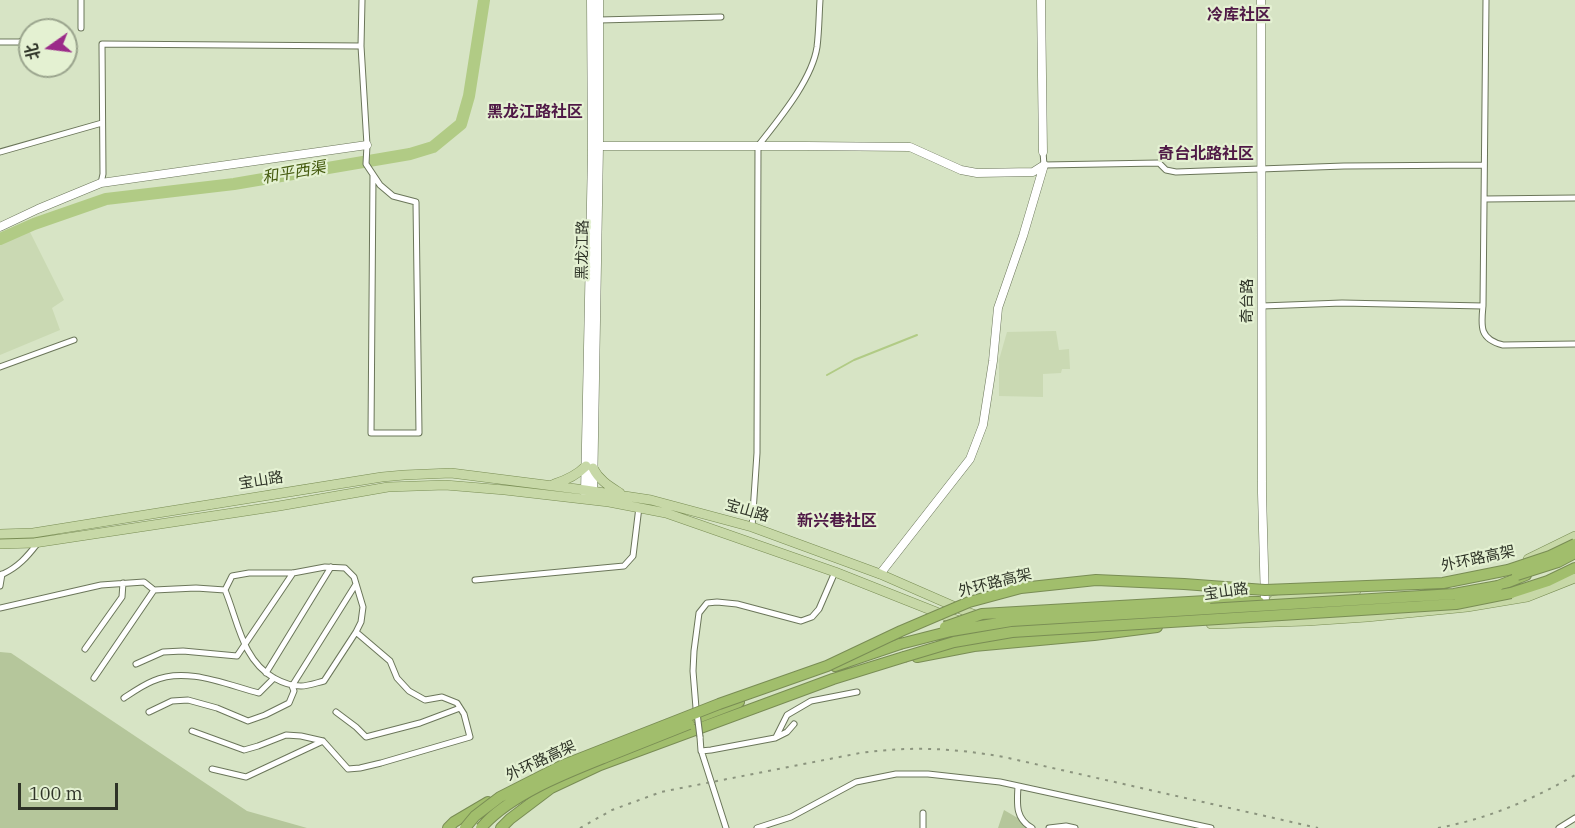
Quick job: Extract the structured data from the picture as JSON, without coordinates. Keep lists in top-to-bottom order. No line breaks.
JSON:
{"streets":{"highway":["外环路高架"],"main road":["宝山路"],"street":["黑龙江路","奇台路"]},"crossings":[["黑龙江路","宝山路"],["奇台路","宝山路"]],"districts":["冷库社区","黑龙江路社区","奇台北路社区","新兴巷社区"],"water":["和平西渠"],"scale_bar":"100 m","north":"left"}
